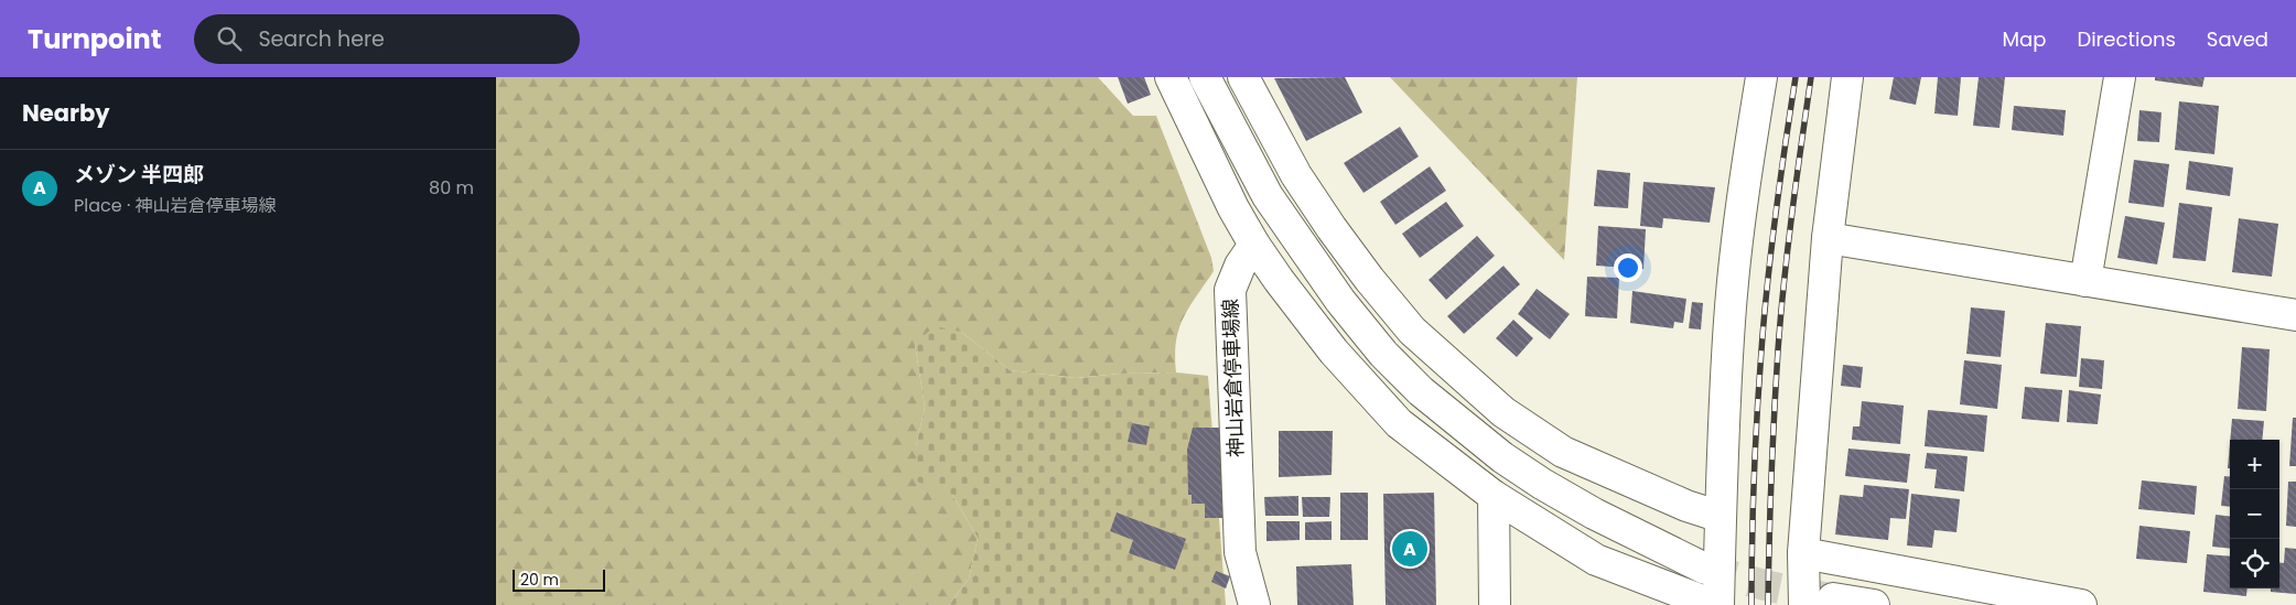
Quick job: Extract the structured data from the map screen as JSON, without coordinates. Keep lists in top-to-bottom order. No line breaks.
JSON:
{"streets":{"street":["神山岩倉停車場線"]},"scale_bar":"20 m","page":{"header":"Turnpoint","search":"Search here","nav":["Map","Directions","Saved"],"heading":"Nearby","list":[{"mark":"A","name":"メゾン 半四郎","note":"Place · 神山岩倉停車場線","value":"80 m"}],"map_buttons":["+","−"],"pins":"A","scale":"20 m"}}
